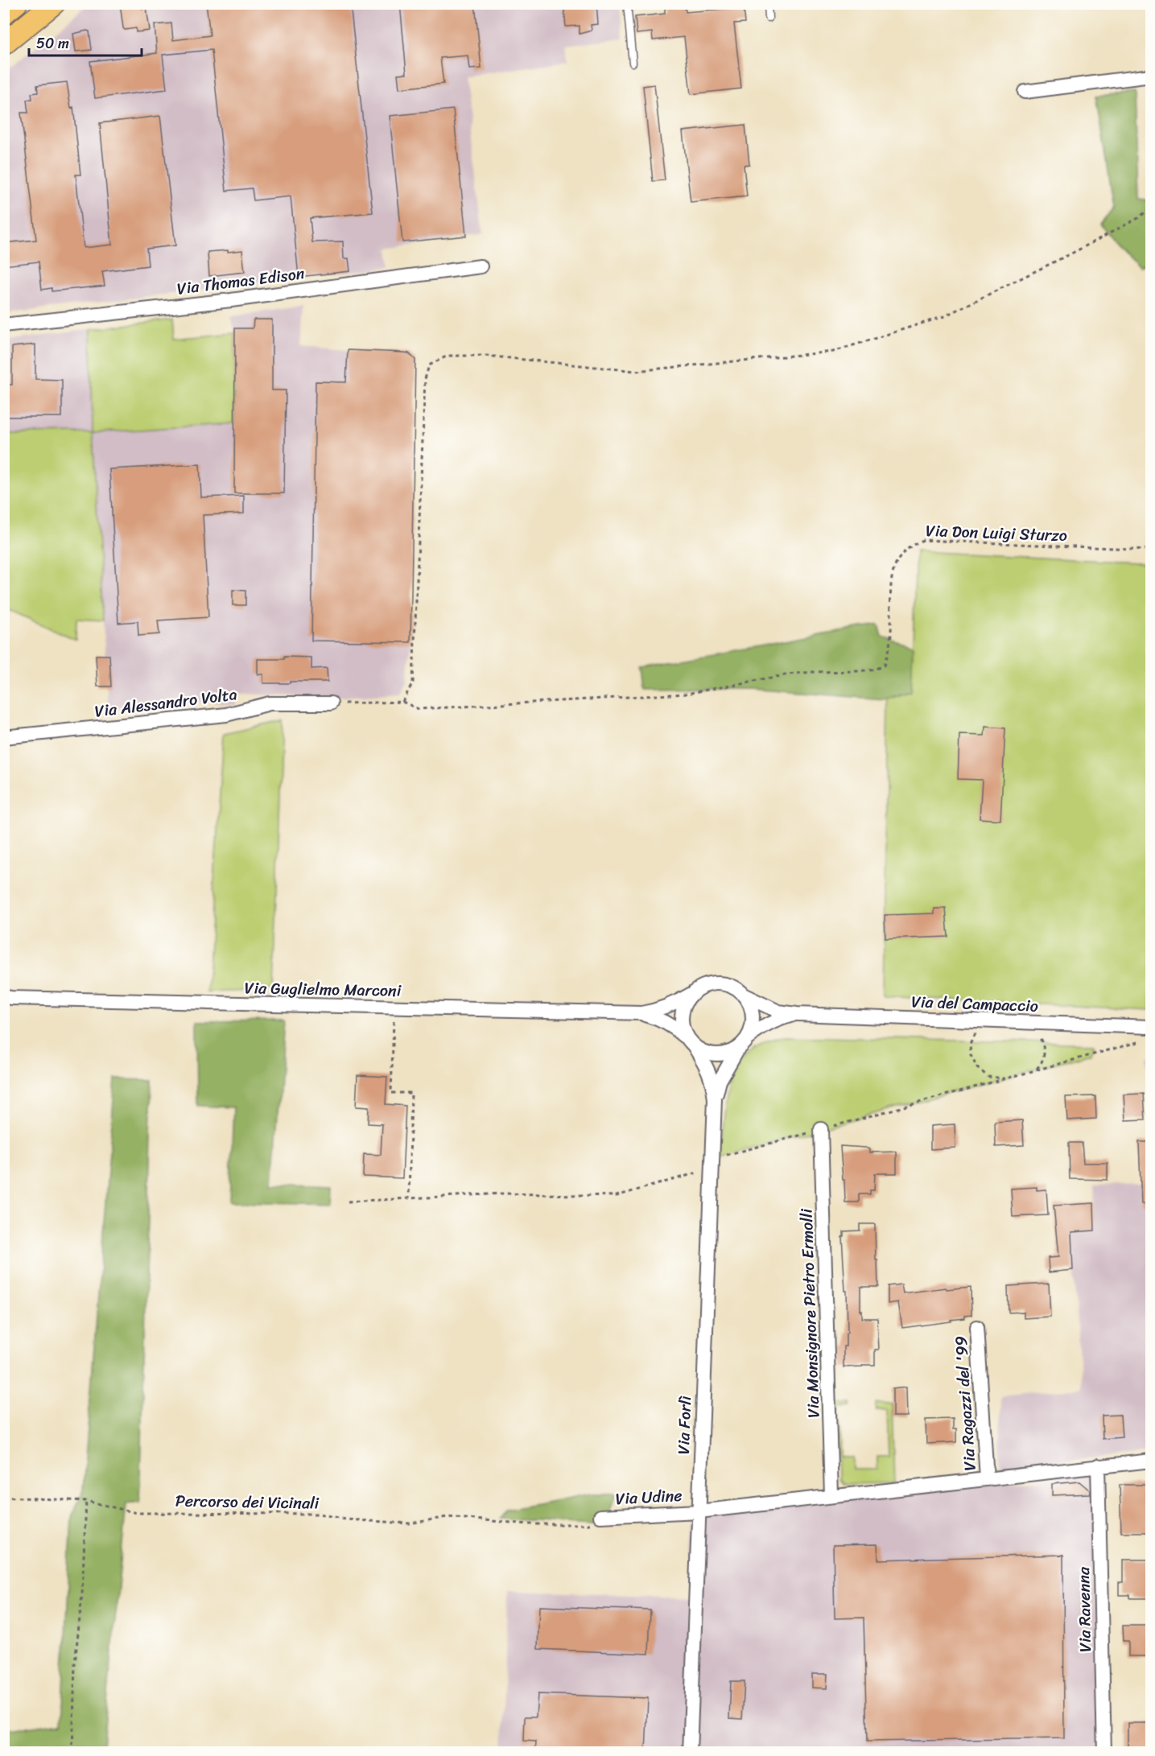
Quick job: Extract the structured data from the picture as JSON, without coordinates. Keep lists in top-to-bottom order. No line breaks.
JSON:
{"streets":{"street":["Via Thomas Edison","Via Alessandro Volta","Via Guglielmo Marconi","Via del Campaccio","Via Monsignore Pietro Ermolli","Via Ragazzi del '99","Via Forlì","Via Udine","Via Ravenna"],"path":["Via Don Luigi Sturzo","Percorso dei Vicinali"]},"crossings":[["Via Guglielmo Marconi","Via del Campaccio"],["Via Guglielmo Marconi","Via Forlì"],["Via del Campaccio","Via Forlì"],["Via Monsignore Pietro Ermolli","Via Udine"],["Via Ragazzi del '99","Via Udine"],["Via Forlì","Via Udine"],["Via Udine","Percorso dei Vicinali"],["Via Udine","Via Ravenna"]],"scale_bar":"50 m"}
